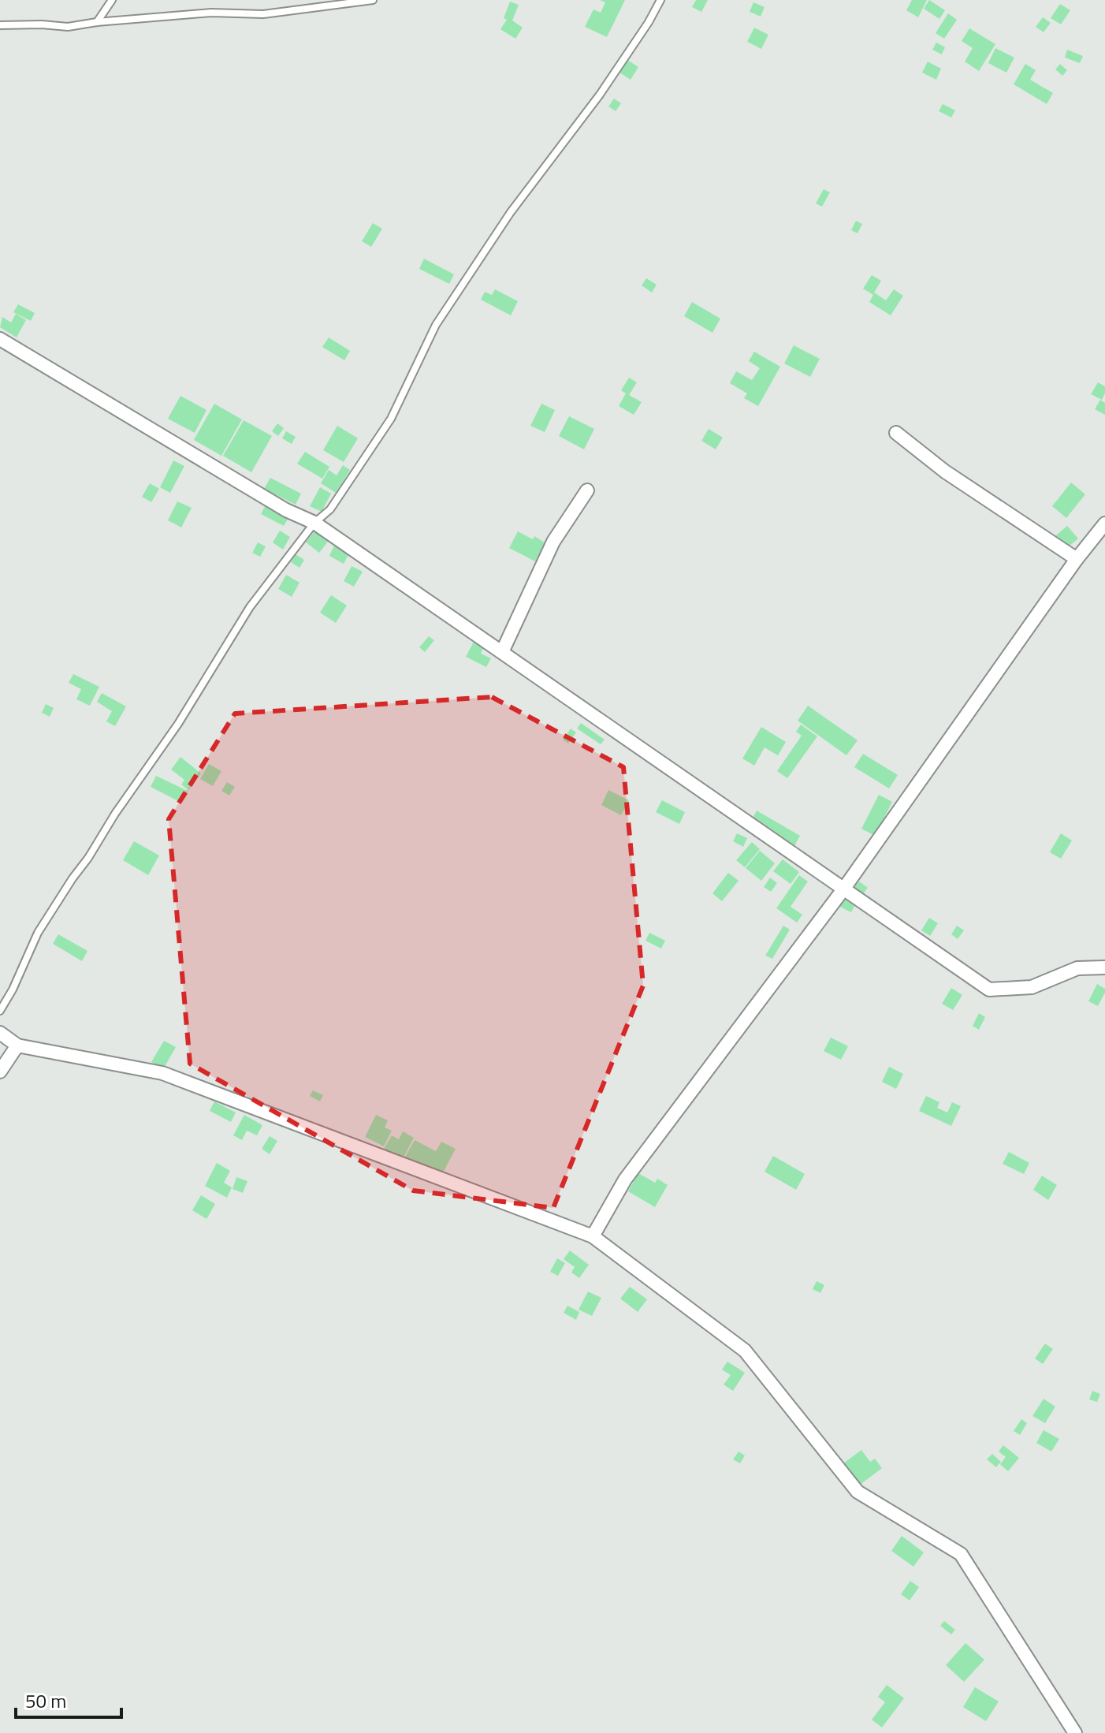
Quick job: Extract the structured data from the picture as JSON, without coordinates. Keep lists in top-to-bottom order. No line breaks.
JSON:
{"scale_bar":"50 m"}
